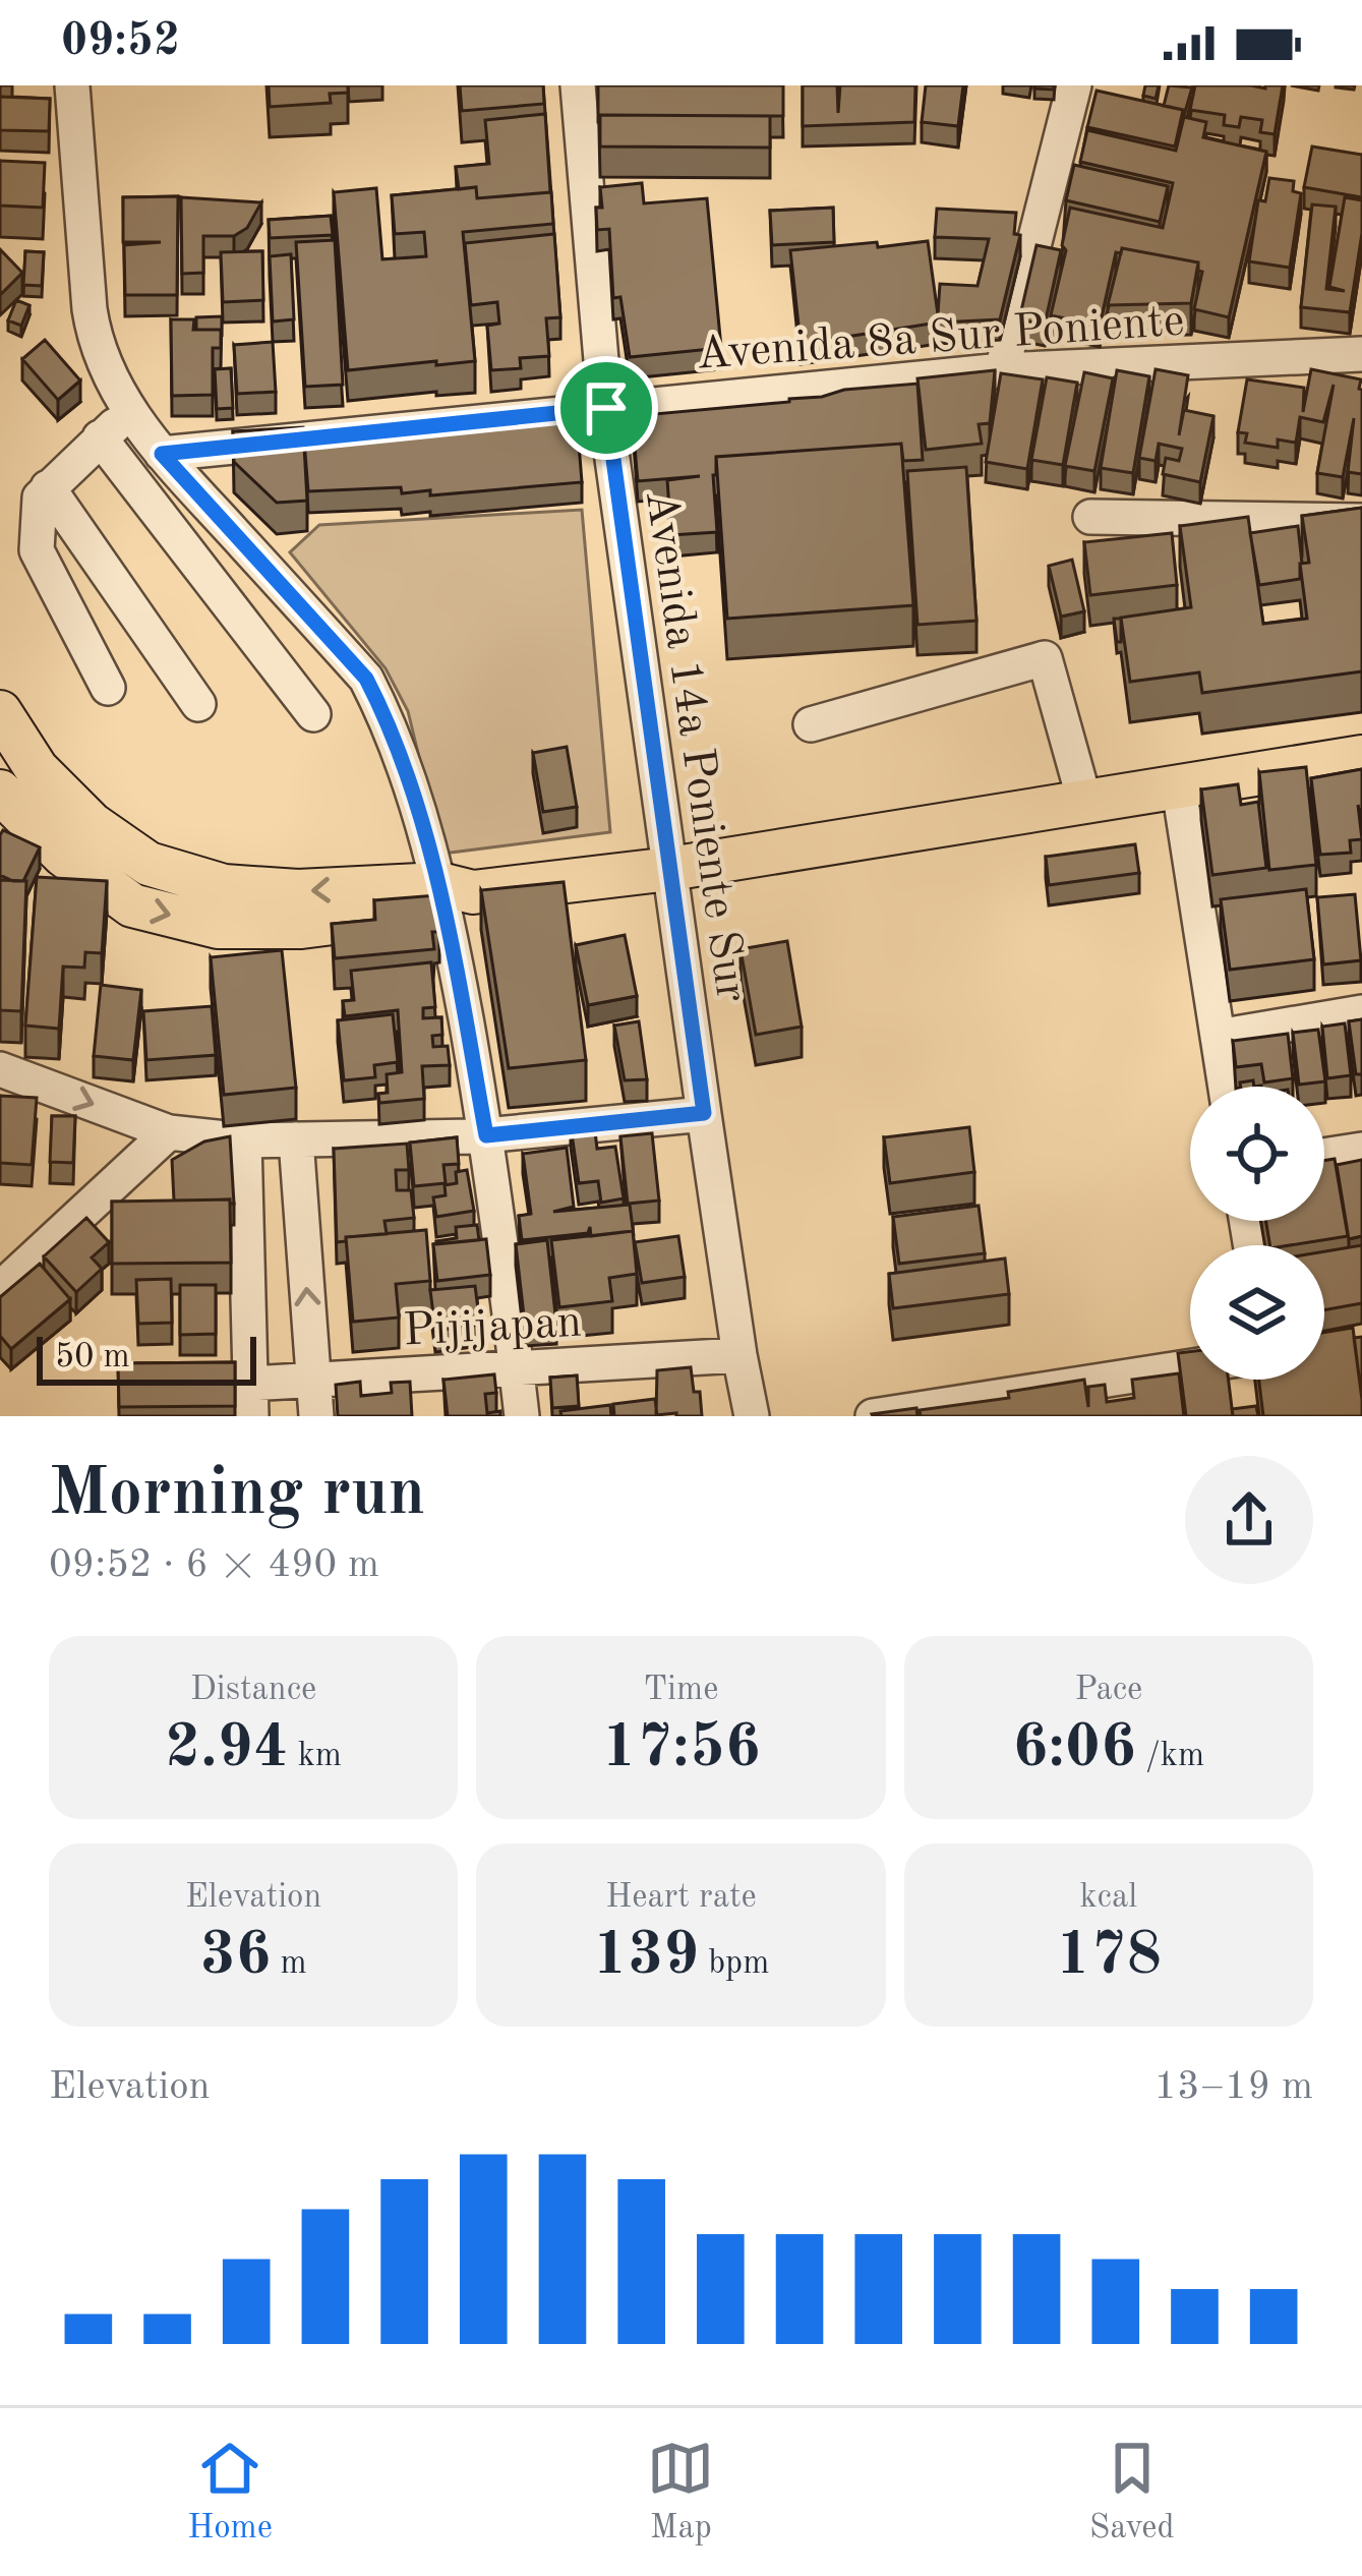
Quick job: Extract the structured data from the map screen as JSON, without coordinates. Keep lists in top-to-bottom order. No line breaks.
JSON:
{"streets":{"street":["Avenida 8a Sur Poniente","Avenida 14a Poniente Sur","Pijijapan"]},"crossings":[["Avenida 8a Sur Poniente","Avenida 14a Poniente Sur"],["Avenida 14a Poniente Sur","Pijijapan"]],"scale_bar":"50 m","page":{"status":"09:52","scale":"50 m","heading":["Morning run","09:52 · 6 × 490 m"],"stats":[["Distance","2.94 km"],["Time","17:56"],["Pace","6:06 /km"],["Elevation","36 m"],["Heart rate","139 bpm"],["kcal","178"]],"chart":["Elevation","13–19 m"],"tabs":["Home","Map","Saved"]}}
